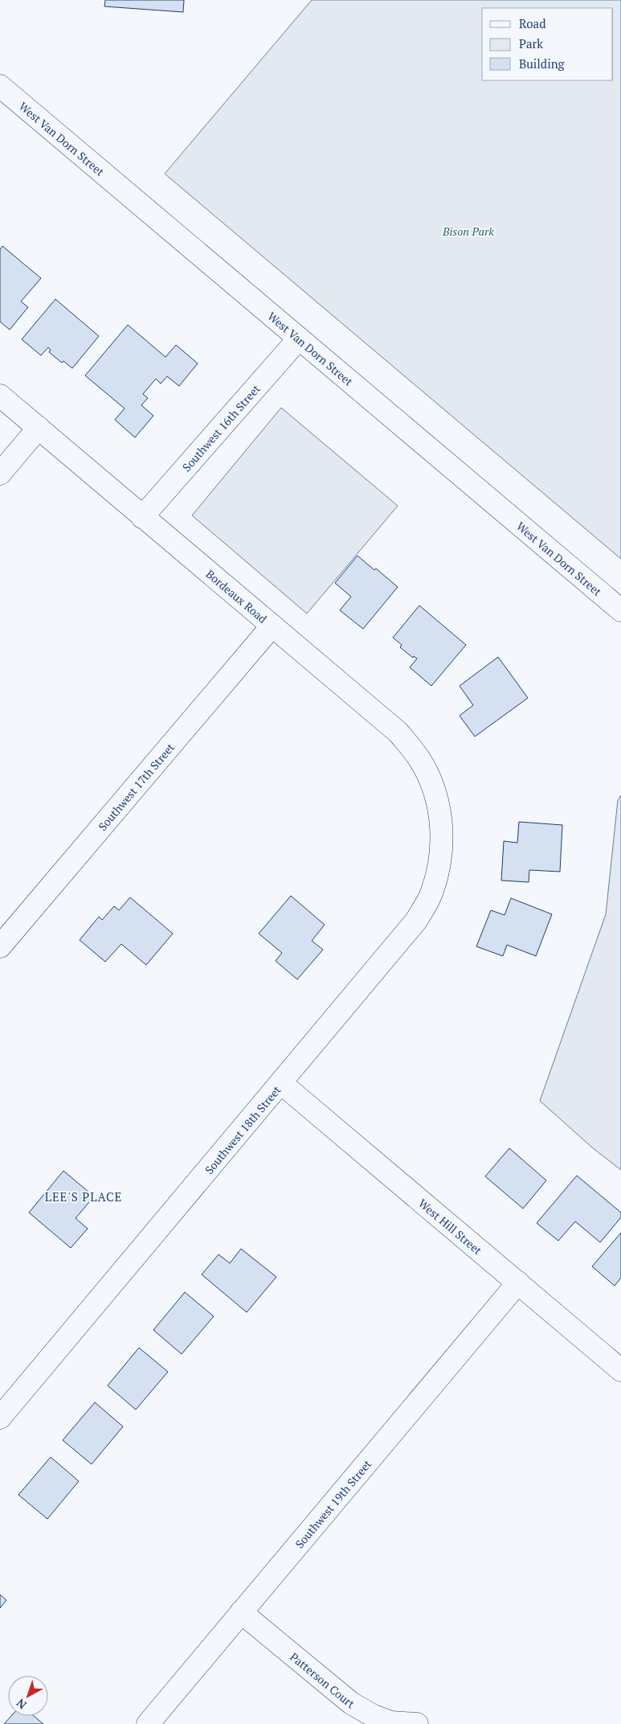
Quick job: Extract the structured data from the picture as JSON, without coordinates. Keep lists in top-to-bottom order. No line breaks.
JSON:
{"streets":{"street":["West Van Dorn Street","Southwest 16th Street","Bordeaux Road","Southwest 17th Street","Southwest 18th Street","West Hill Street","Southwest 19th Street","Patterson Court"]},"crossings":[["West Van Dorn Street","Southwest 16th Street"],["Southwest 16th Street","Bordeaux Road"],["Bordeaux Road","Southwest 17th Street"],["Bordeaux Road","Southwest 18th Street"],["Southwest 18th Street","West Hill Street"],["West Hill Street","Southwest 19th Street"],["Southwest 19th Street","Patterson Court"]],"districts":["LEE'S PLACE"],"parks":["Bison Park"],"legend":["Road","Park","Building"],"north":"bottom left"}
